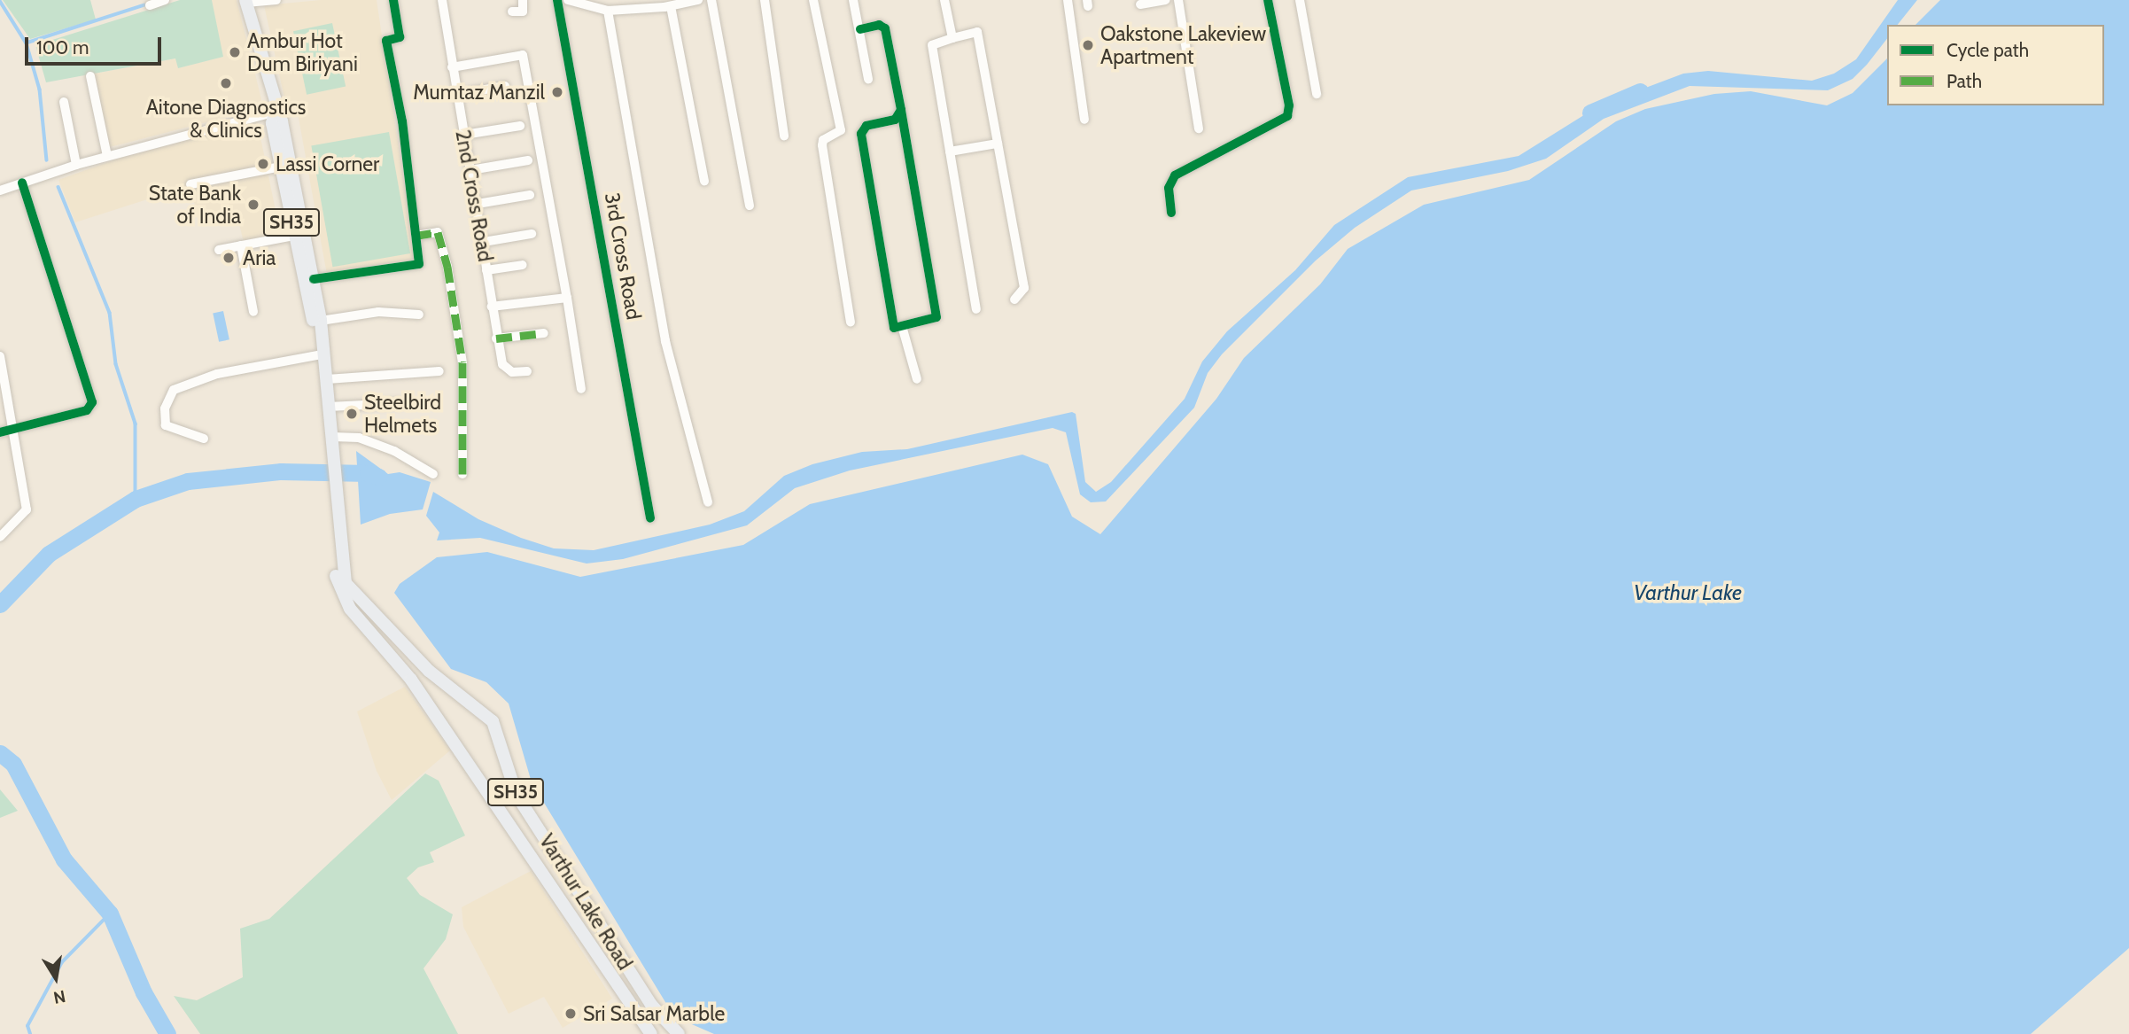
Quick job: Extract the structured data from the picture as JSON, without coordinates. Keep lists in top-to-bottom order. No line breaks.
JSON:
{"streets":{"main road":["SH35","Varthur Lake Road"],"street":["2nd Cross Road","3rd Cross Road"]},"crossings":[["SH35","Varthur Lake Road"]],"water":["Varthur Lake"],"places":["Oakstone Lakeview Apartment","Ambur Hot Dum Biriyani","Aitone Diagnostics & Clinics","Mumtaz Manzil","Lassi Corner","State Bank of India","Aria","Steelbird Helmets","Sri Salsar Marble"],"legend":["Cycle path","Path"],"scale_bar":"100 m","north":"bottom"}
